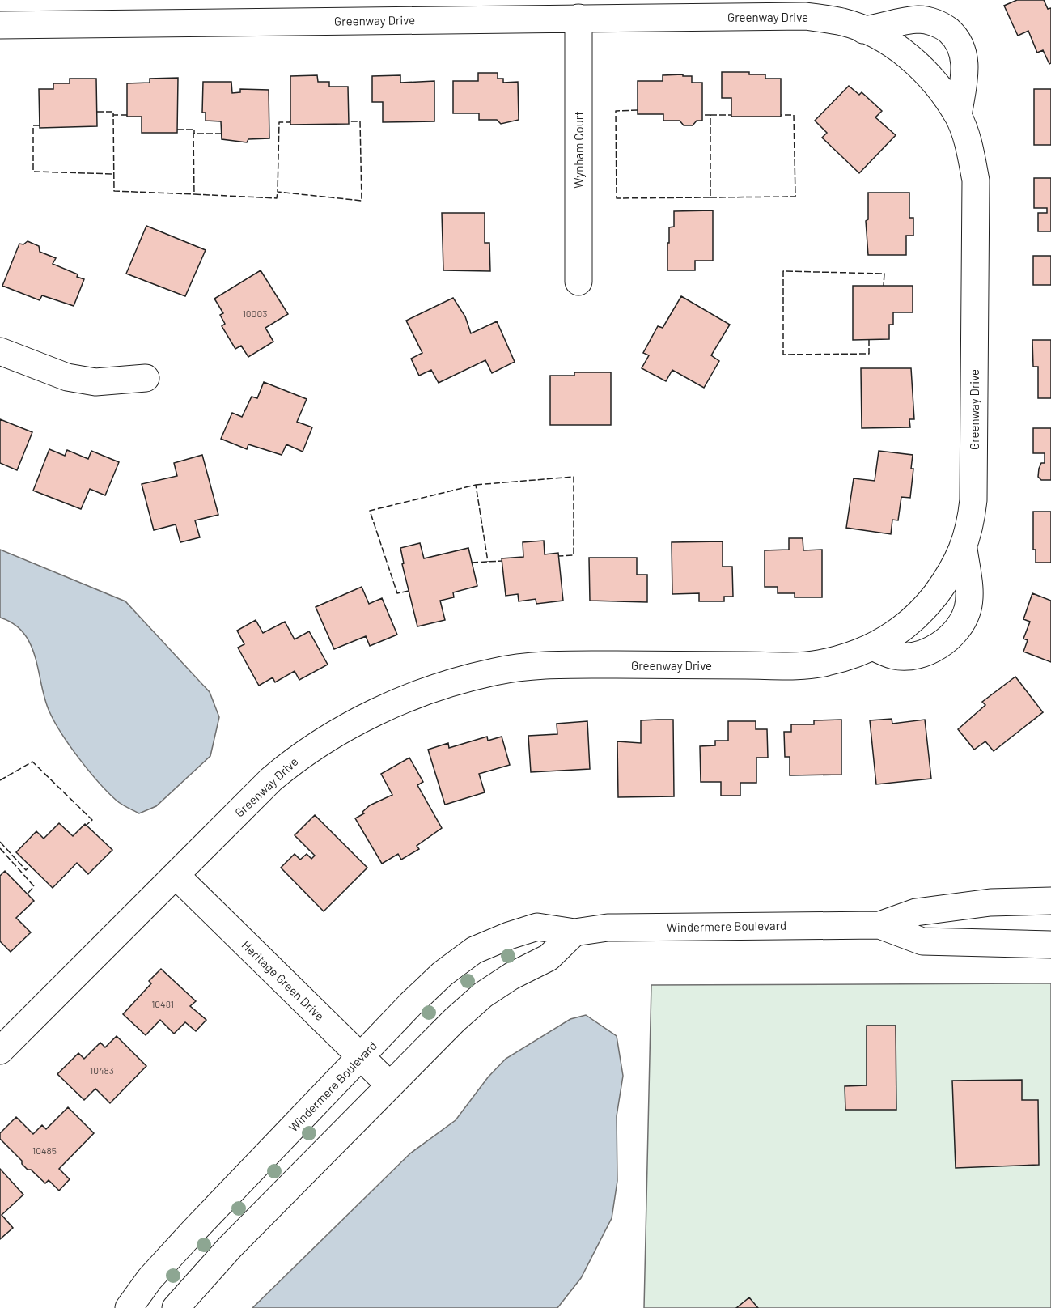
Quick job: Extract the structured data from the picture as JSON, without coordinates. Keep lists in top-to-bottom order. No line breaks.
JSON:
{"streets":{"street":["Greenway Drive","Wynham Court","Windermere Boulevard","Heritage Green Drive"]},"crossings":[["Greenway Drive","Wynham Court"],["Greenway Drive","Heritage Green Drive"],["Windermere Boulevard","Heritage Green Drive"]],"house_numbers":["10003","10481","10483","10485"]}
